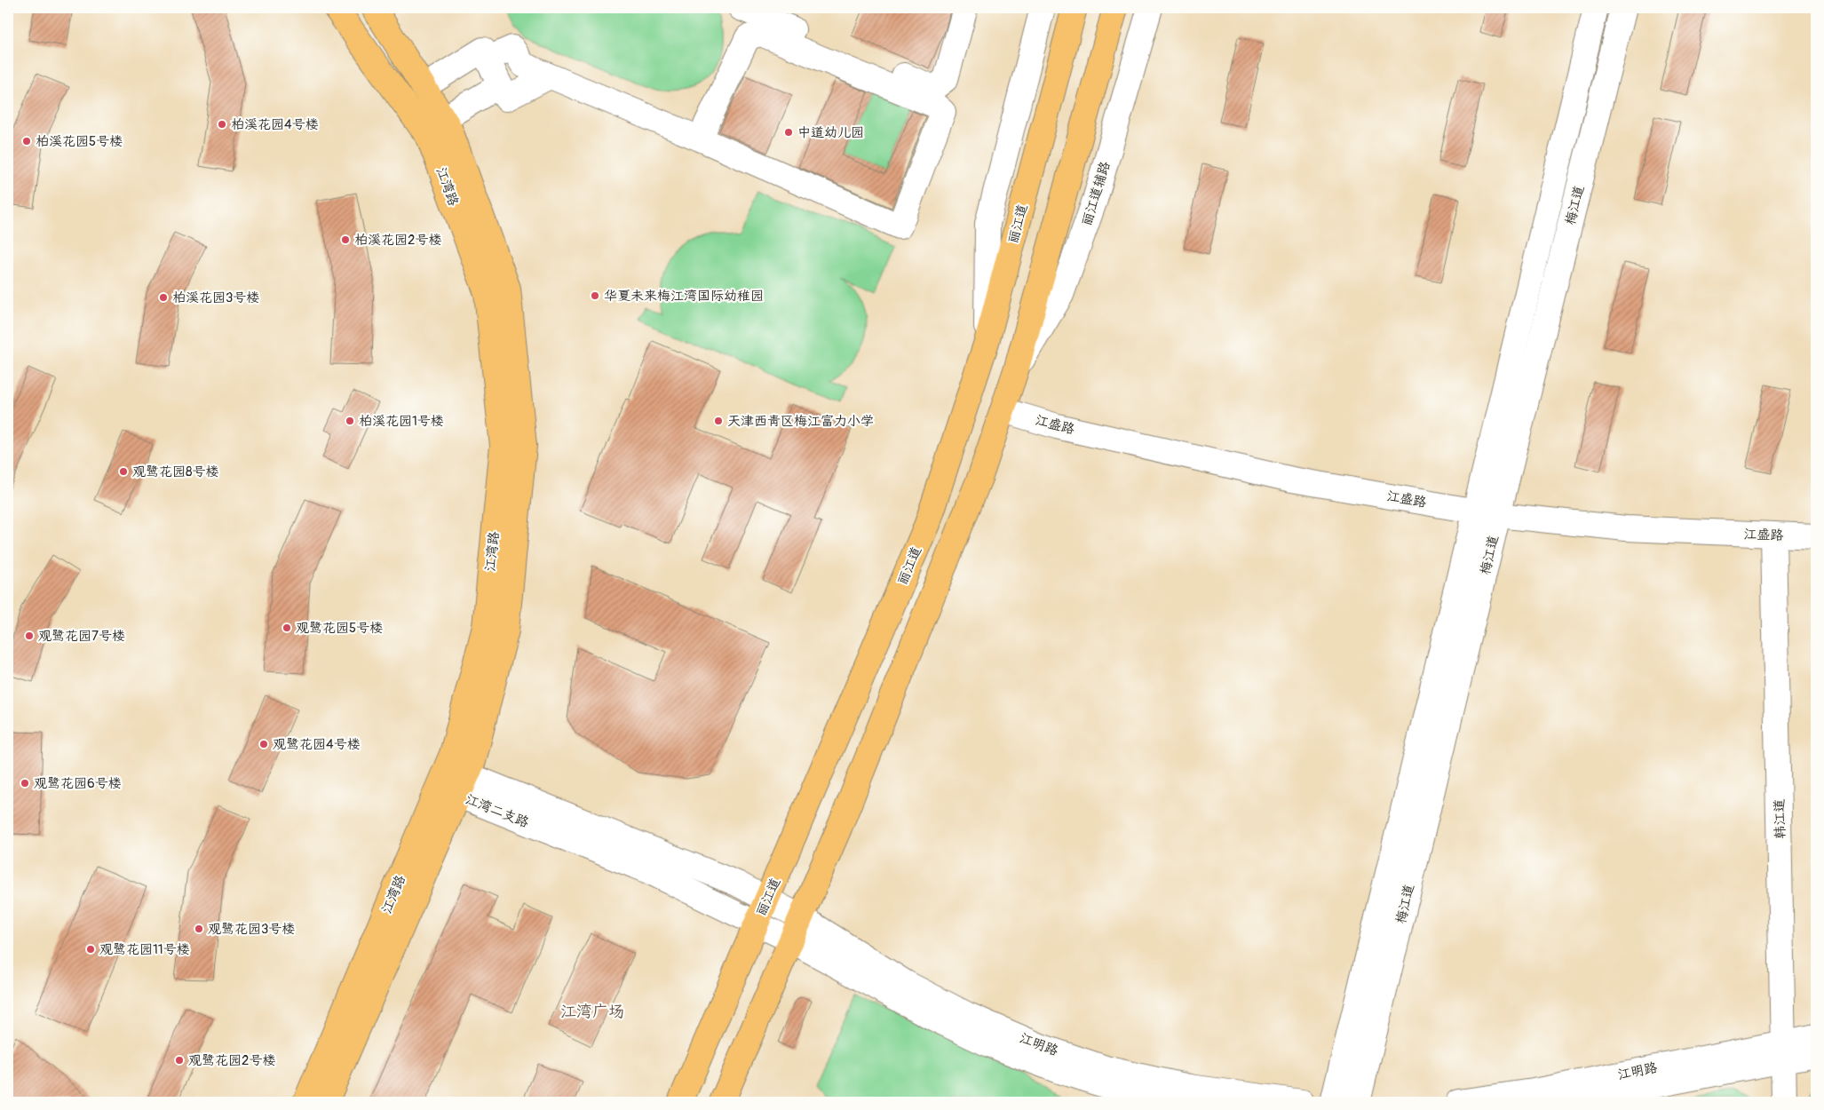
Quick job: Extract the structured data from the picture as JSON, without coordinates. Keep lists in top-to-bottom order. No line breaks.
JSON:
{"streets":{"main road":["江湾路","丽江道"],"street":["丽江道辅路","梅江道","江盛路","江湾二支路","韩江道","江明路"]},"crossings":[["江湾路","江湾二支路"],["梅江道","江盛路"],["丽江道","江湾二支路"],["江盛路","韩江道"],["江湾二支路","江明路"],["韩江道","江明路"]],"districts":["江湾广场"],"places":["柏溪花园4号楼","中道幼儿园","柏溪花园5号楼","柏溪花园2号楼","华夏未来梅江湾国际幼稚园","柏溪花园3号楼","柏溪花园1号楼","天津西青区梅江富力小学","观鹭花园8号楼","观鹭花园5号楼","观鹭花园7号楼","观鹭花园4号楼","观鹭花园6号楼","观鹭花园3号楼","观鹭花园11号楼","观鹭花园2号楼"]}
